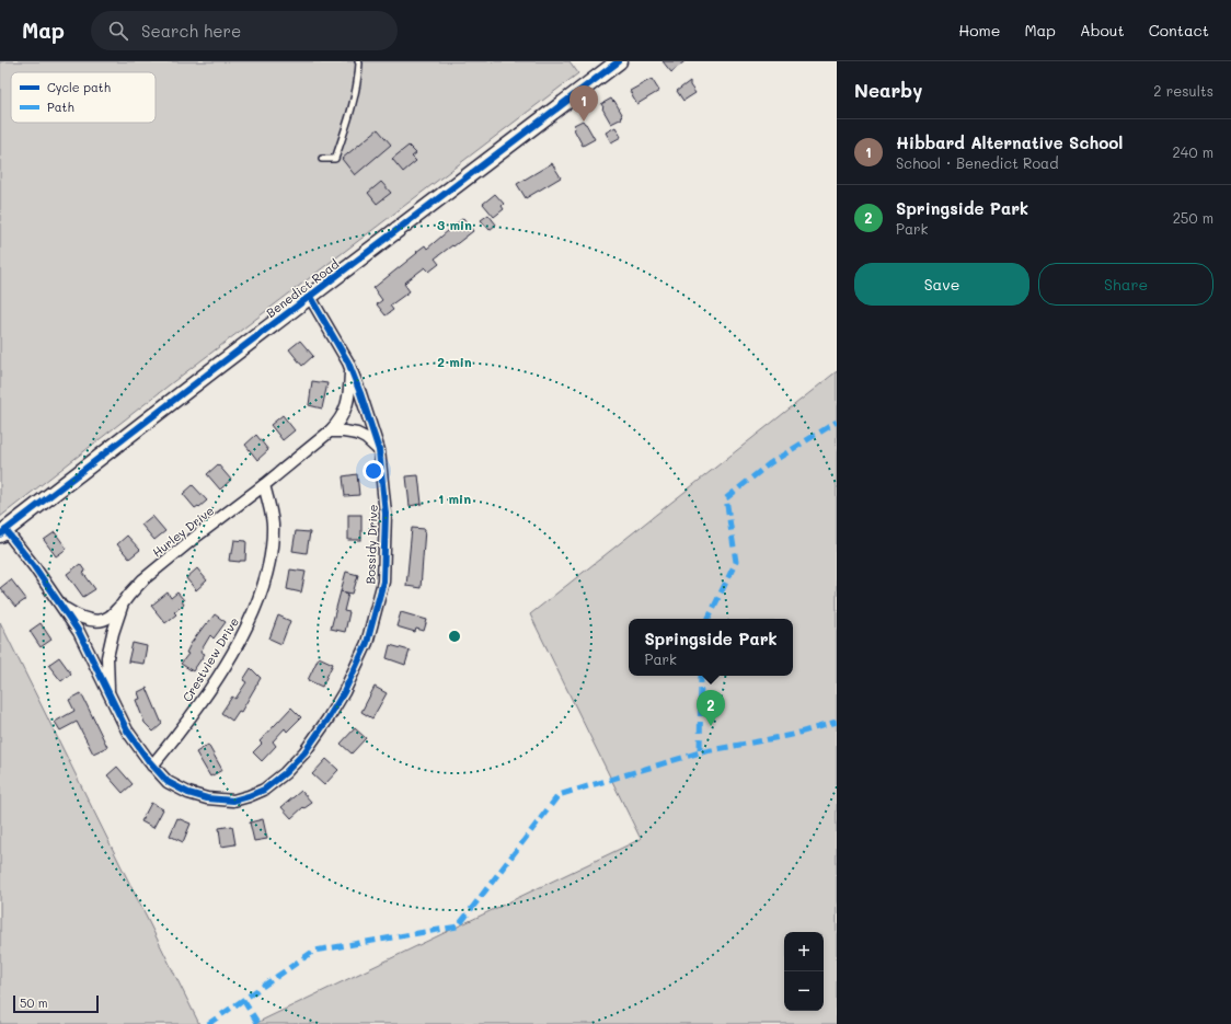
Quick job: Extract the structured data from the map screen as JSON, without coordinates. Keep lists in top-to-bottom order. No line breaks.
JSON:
{"streets":{"street":["Benedict Road","Hurley Drive","Bossidy Drive","Crestview Drive"]},"crossings":[["Benedict Road","Bossidy Drive"],["Hurley Drive","Bossidy Drive"],["Hurley Drive","Crestview Drive"],["Bossidy Drive","Crestview Drive"]],"legend":["Cycle path","Path"],"scale_bar":"50 m","page":{"header":"Map","search":"Search here","nav":["Home","Map","About","Contact"],"heading":["Nearby","2 results"],"pins":["1","2"],"list":[{"mark":"1","name":"Hibbard Alternative School","note":"School · Benedict Road","value":"240 m"},{"mark":"2","name":"Springside Park","note":"Park","value":"250 m"}],"buttons":["Save","Share"],"popup":["Springside Park","Park"],"map_buttons":["+","−"],"scale":"50 m"},"rings":["3 min","2 min","1 min"]}
